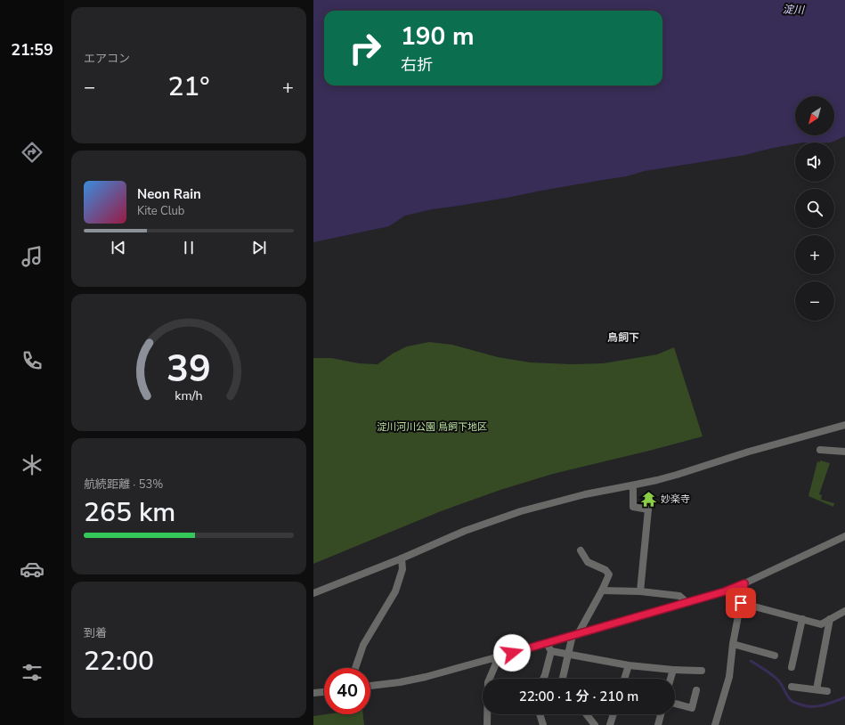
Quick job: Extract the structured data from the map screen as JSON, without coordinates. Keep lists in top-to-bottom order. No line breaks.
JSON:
{"districts":["鳥飼下"],"water":["淀川"],"parks":["淀川河川公園 鳥飼下地区"],"places":{"temple":["妙楽寺"]},"north":"bottom left","page":{"tabs":"21:59","tile":["エアコン",["航続距離 · 53%","265 km"],["到着","22:00"]],"turn":["190 m","右折"],"heat":["−","21°","+"],"map_buttons":["+","−"],"song":["Neon Rain","Kite Club"],"limit":"40","trip":"22:00 · 1 分 · 210 m","gauge":["39","km/h"]}}
